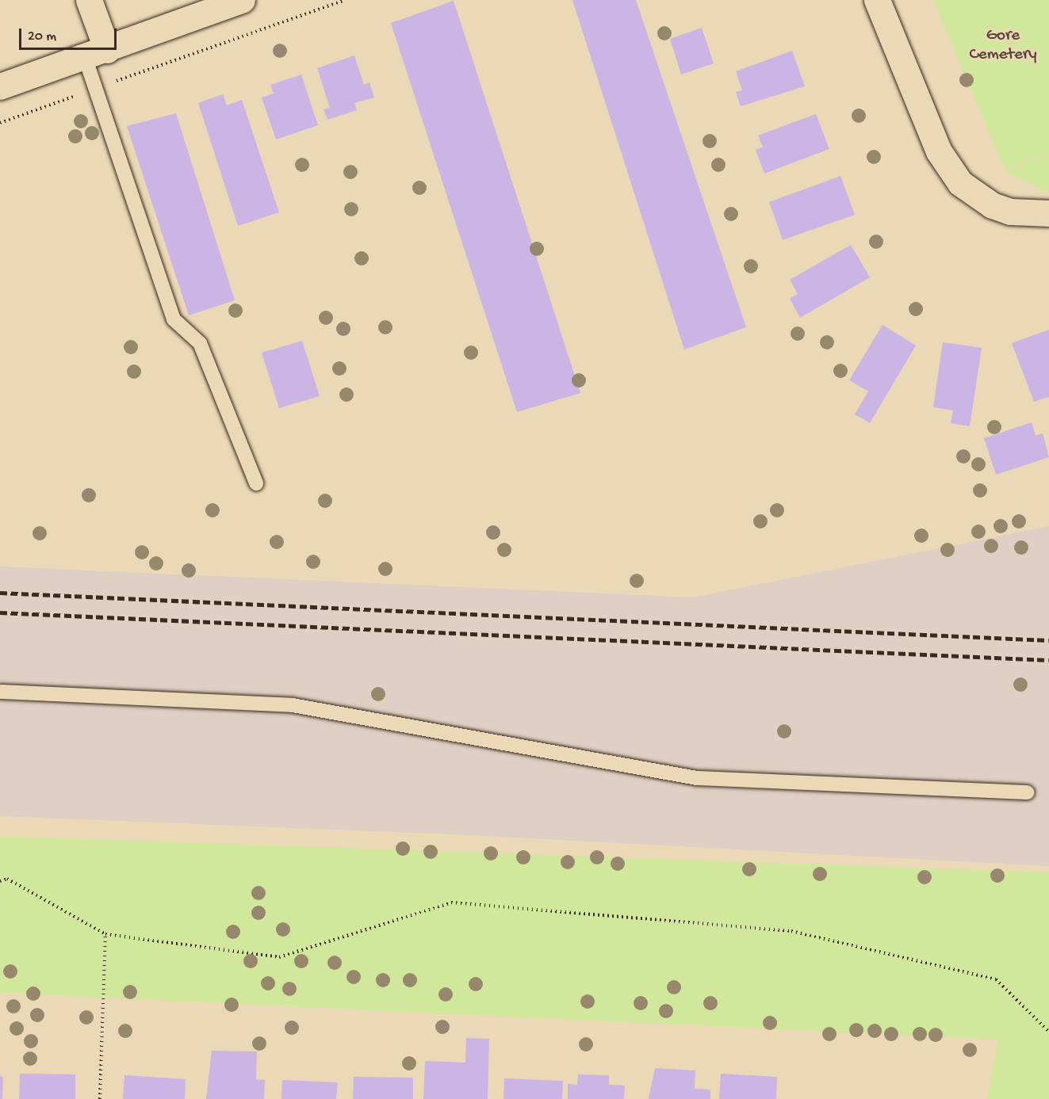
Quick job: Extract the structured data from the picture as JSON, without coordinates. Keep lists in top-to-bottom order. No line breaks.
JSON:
{"parks":["Gore Cemetery"],"scale_bar":"20 m"}
